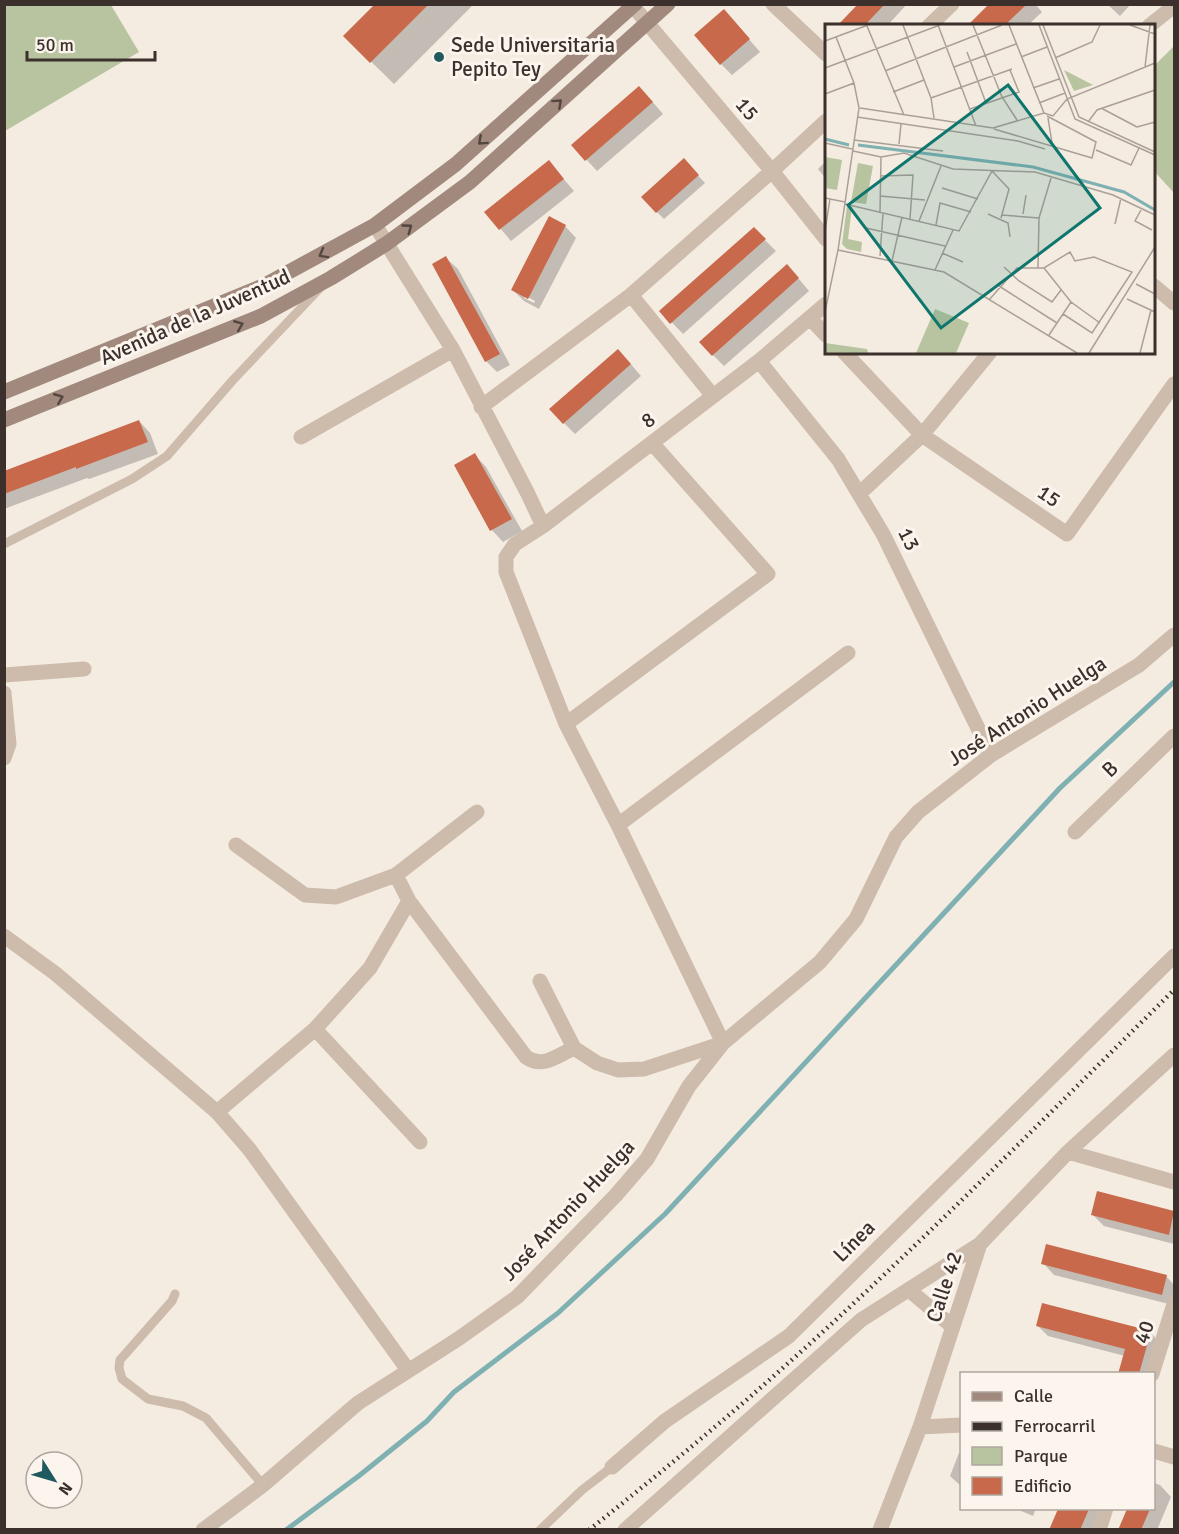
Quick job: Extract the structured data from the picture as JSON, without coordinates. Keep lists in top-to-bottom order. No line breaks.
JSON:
{"streets":{"main road":["Avenida de la Juventud"],"street":["15","8","13","José Antonio Huelga","B","Línea","Calle 42","40"]},"crossings":[["15","Avenida de la Juventud"],["8","13"],["13","José Antonio Huelga"]],"places":["Sede Universitaria Pepito Tey"],"legend":["Calle","Ferrocarril","Parque","Edificio"],"scale_bar":"50 m","north":"bottom right"}
